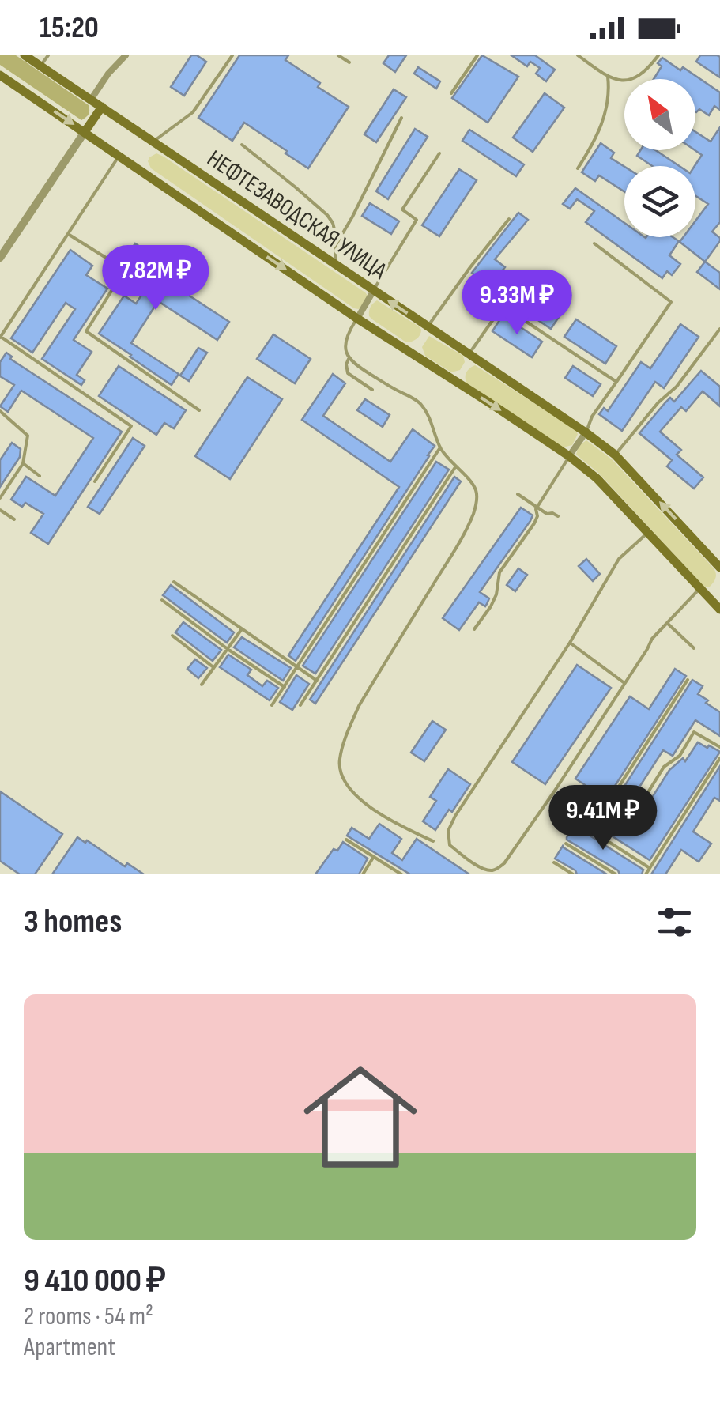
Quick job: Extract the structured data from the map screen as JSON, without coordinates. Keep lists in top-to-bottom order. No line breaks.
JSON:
{"streets":{"main road":["НЕФТЕЗАВОДСКАЯ УЛИЦА"]},"north":"top left","page":{"status":"15:20","price":["7.82M ₽","9.33M ₽","9.41M ₽"],"heading":"3 homes","list":[{"name":"9 410 000 ₽","note":"2 rooms · 54 m² · Apartment"}]}}
